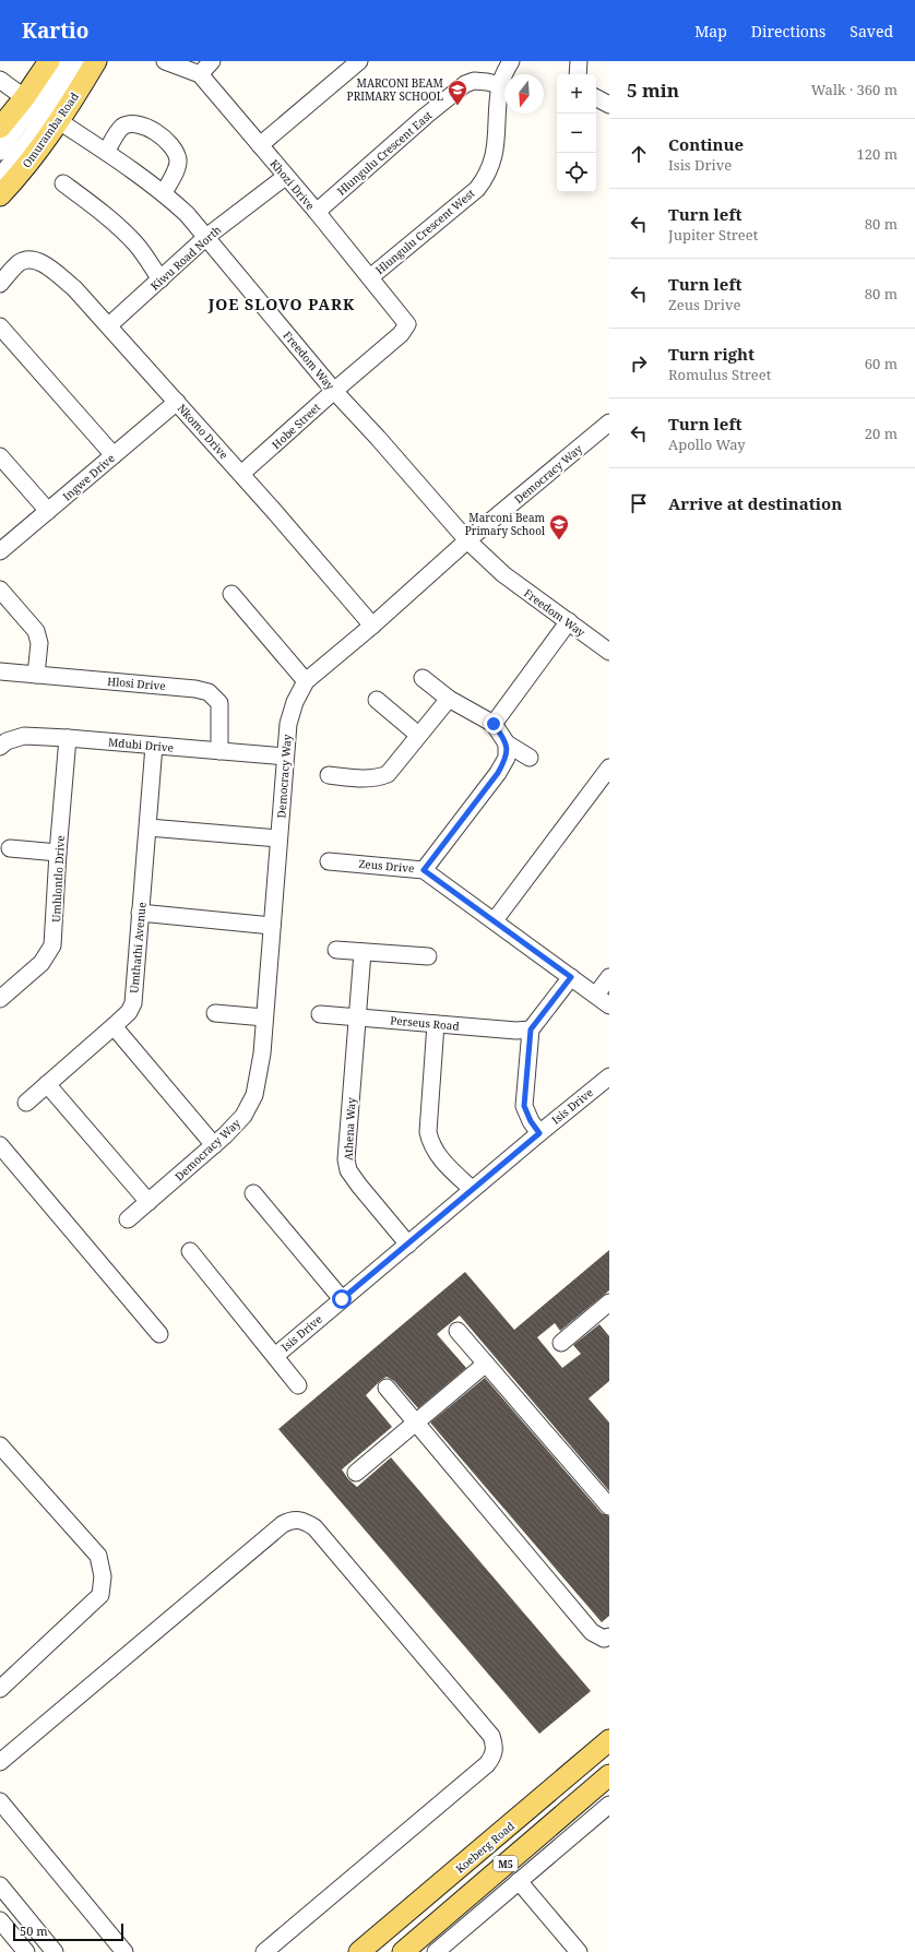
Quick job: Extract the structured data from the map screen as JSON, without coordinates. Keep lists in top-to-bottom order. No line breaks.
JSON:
{"streets":{"main road":["Omuramba Road","Koeberg Road","M5"],"street":["Hlungulu Crescent East","Khozi Drive","Hlungulu Crescent West","Kiwu Road North","Freedom Way","Hobe Street","Nkomo Drive","Democracy Way","Ingwe Drive","Hlosi Drive","Mdubi Drive","Zeus Drive","Umhlontlo Drive","Umthathi Avenue","Perseus Road","Isis Drive","Athena Way"]},"crossings":[["Omuramba Road","Freedom Way"],["Hlungulu Crescent East","Khozi Drive"],["Hlungulu Crescent East","Hlungulu Crescent West"],["Khozi Drive","Hlungulu Crescent West"],["Khozi Drive","Kiwu Road North"],["Khozi Drive","Hobe Street"],["Kiwu Road North","Freedom Way"],["Kiwu Road North","Nkomo Drive"],["Freedom Way","Hobe Street"],["Freedom Way","Democracy Way"],["Hobe Street","Nkomo Drive"],["Nkomo Drive","Democracy Way"],["Nkomo Drive","Ingwe Drive"],["Democracy Way","Mdubi Drive"],["Hlosi Drive","Mdubi Drive"],["Mdubi Drive","Umhlontlo Drive"],["Mdubi Drive","Umthathi Avenue"],["Perseus Road","Athena Way"],["Isis Drive","Athena Way"]],"districts":["JOE SLOVO PARK"],"places":{"school or university":["MARCONI BEAM PRIMARY SCHOOL","Marconi Beam Primary School"]},"scale_bar":"50 m","north":"bottom","page":{"header":"Kartio","nav":["Map","Directions","Saved"],"heading":["5 min","Walk · 360 m"],"map_buttons":["+","−"],"list":[["Continue","Isis Drive","120 m"],["Turn left","Jupiter Street","80 m"],["Turn left","Zeus Drive","80 m"],["Turn right","Romulus Street","60 m"],["Turn left","Apollo Way","20 m"],"Arrive at destination"],"scale":"50 m"}}
